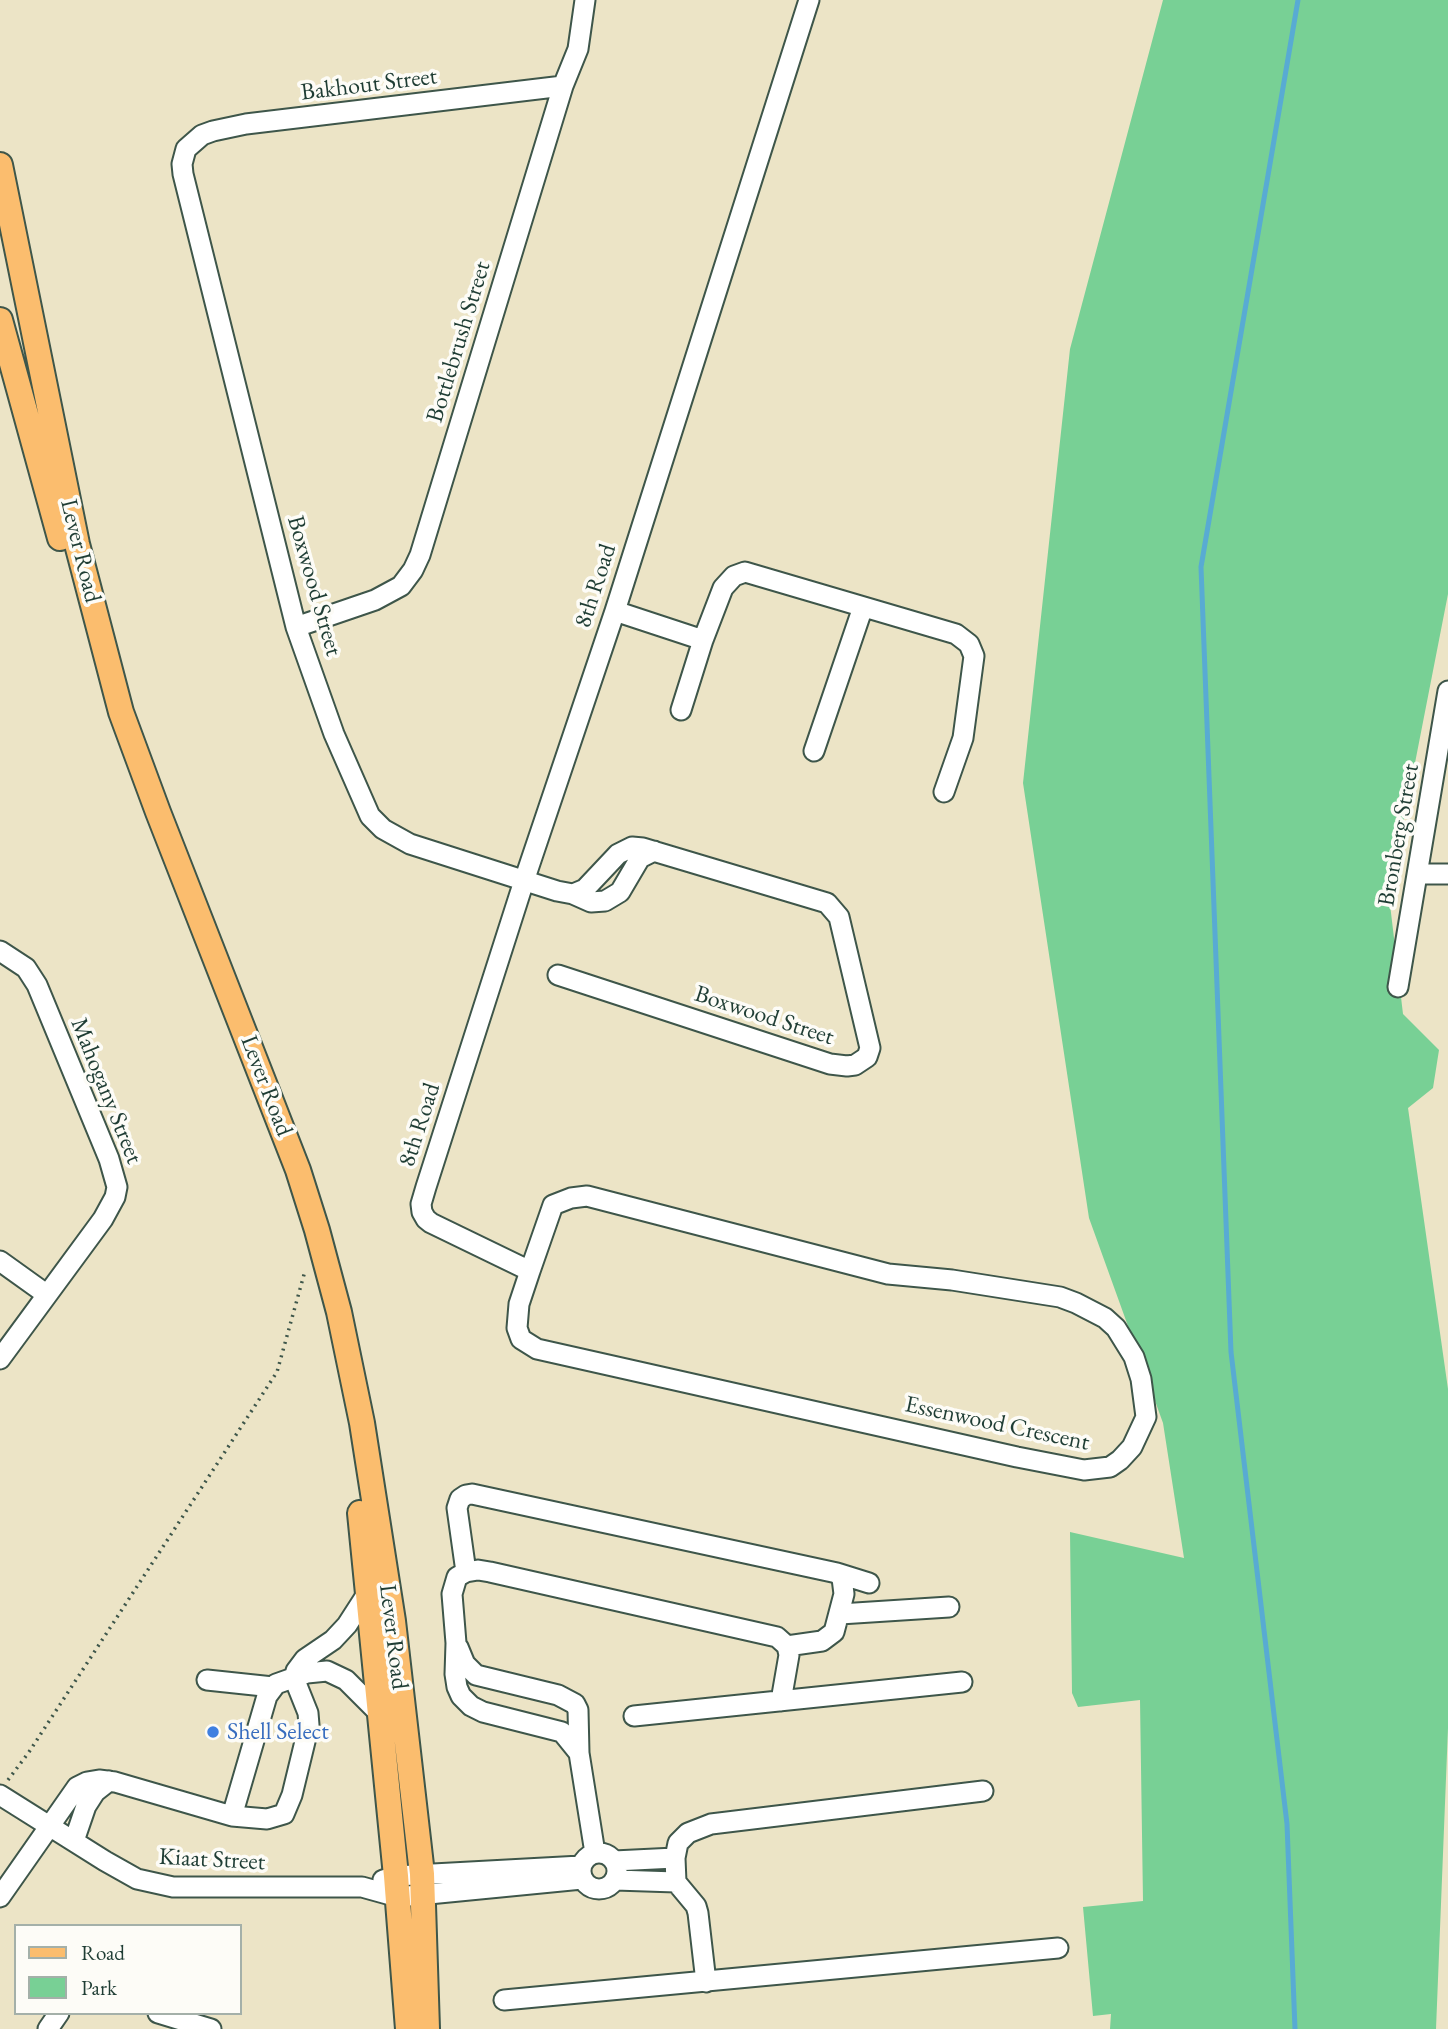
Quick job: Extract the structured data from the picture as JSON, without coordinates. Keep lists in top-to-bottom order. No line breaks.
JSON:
{"streets":{"main road":["Lever Road"],"street":["Bakhout Street","Bottlebrush Street","Boxwood Street","8th Road","Bronberg Street","Mahogany Street","Essenwood Crescent","Kiaat Street"]},"crossings":[["Bakhout Street","Bottlebrush Street"],["Bakhout Street","Boxwood Street"],["Bottlebrush Street","Boxwood Street"],["Lever Road","Kiaat Street"],["Boxwood Street","8th Road"],["8th Road","Essenwood Crescent"]],"places":["Shell Select"],"legend":["Road","Park"]}
